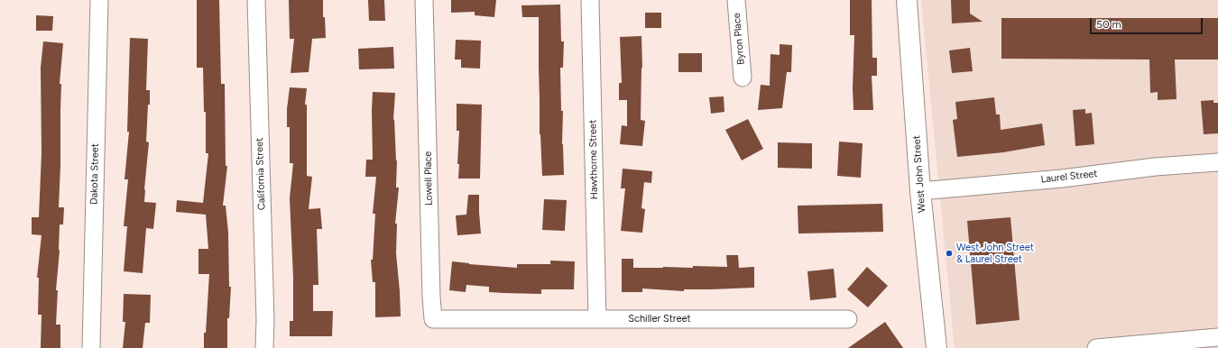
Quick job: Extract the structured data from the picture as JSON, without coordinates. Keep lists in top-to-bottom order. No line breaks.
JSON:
{"streets":{"main road":["West John Street"],"street":["Byron Place","Hawthorne Street","Dakota Street","California Street","Laurel Street","Lowell Place","Schiller Street"]},"crossings":[["Hawthorne Street","Schiller Street"],["West John Street","Laurel Street"],["Lowell Place","Schiller Street"]],"places":["West John Street & Laurel Street"],"scale_bar":"50 m"}
